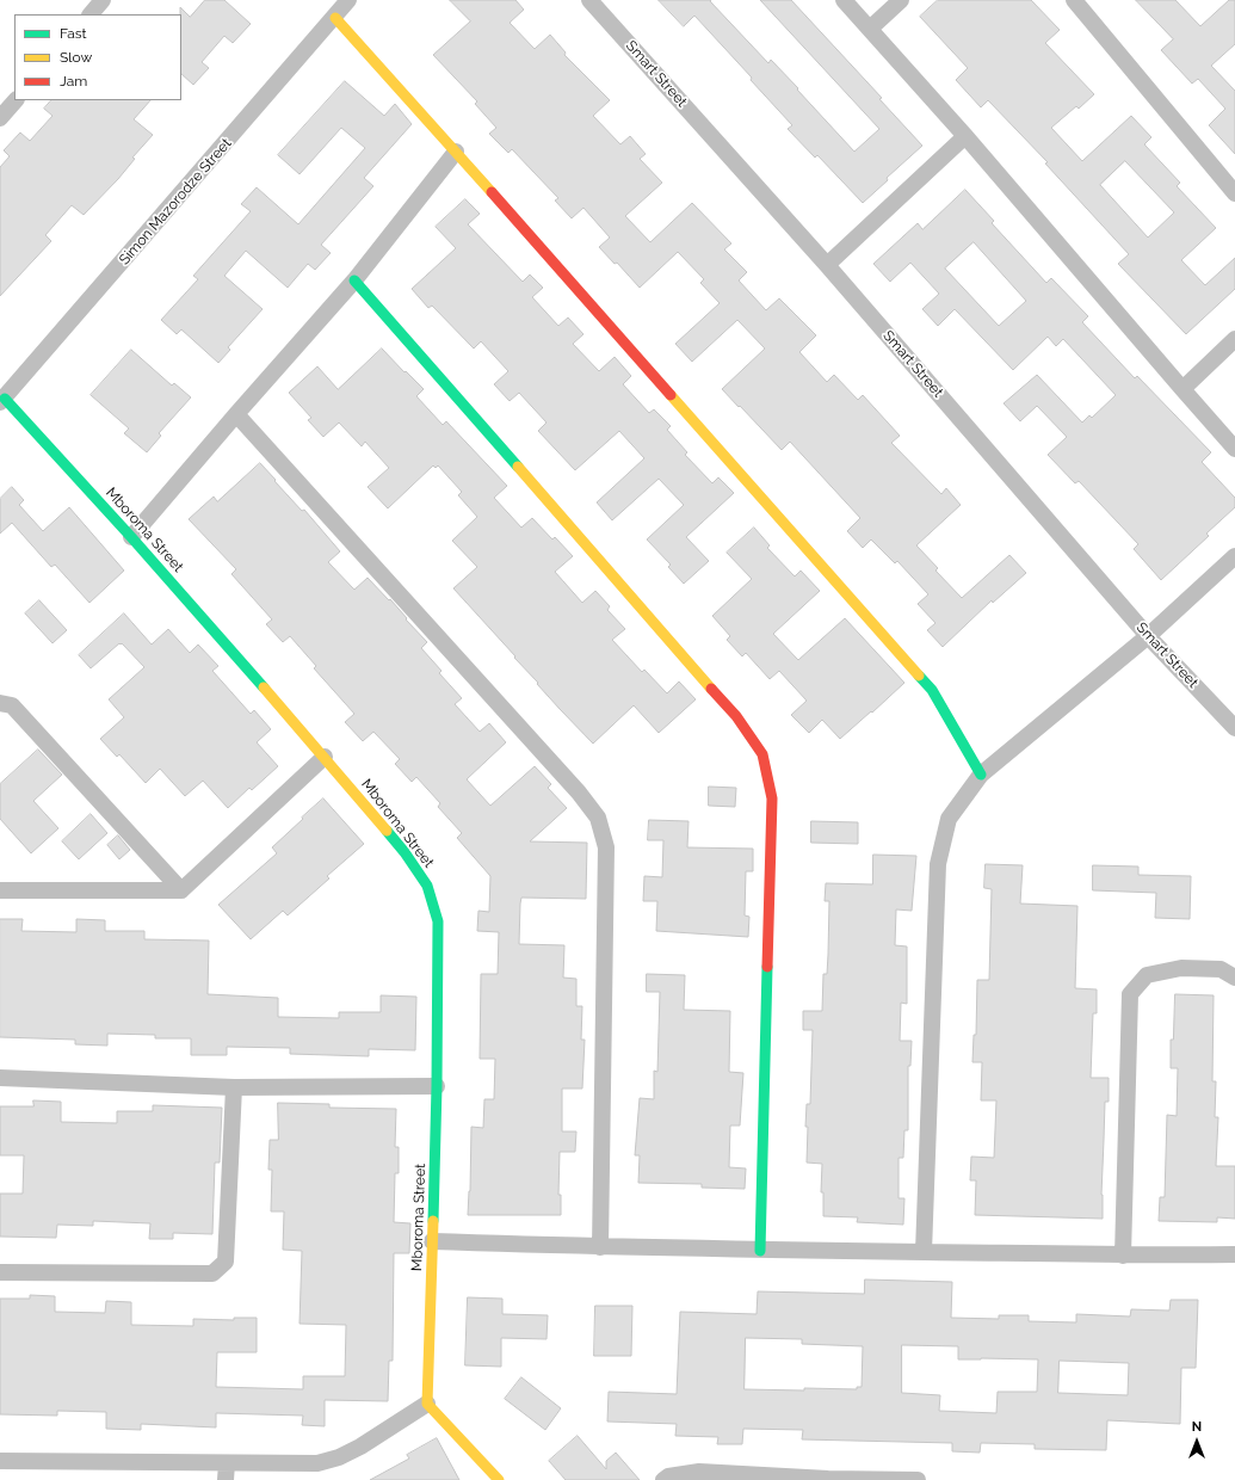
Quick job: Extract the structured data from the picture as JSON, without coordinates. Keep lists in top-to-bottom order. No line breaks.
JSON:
{"streets":{"street":["Smart Street","Simon Mazorodze Street","Mboroma Street"]},"crossings":[["Simon Mazorodze Street","Mboroma Street"]],"legend":["Fast","Slow","Jam"],"north":"top"}
